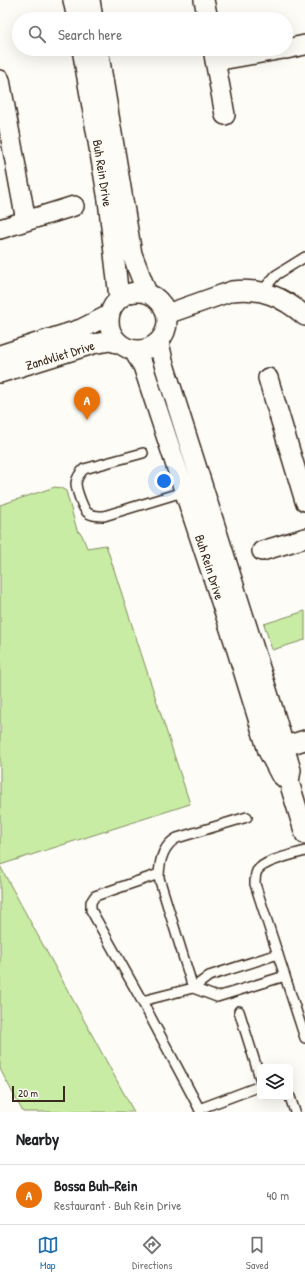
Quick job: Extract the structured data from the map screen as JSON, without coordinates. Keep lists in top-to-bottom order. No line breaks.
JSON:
{"streets":{"street":["Buh Rein Drive","Zandvliet Drive"]},"crossings":[["Buh Rein Drive","Zandvliet Drive"]],"scale_bar":"20 m","page":{"search":"Search here","pins":"A","scale":"20 m","heading":"Nearby","list":[{"mark":"A","name":"Bossa Buh-Rein","note":"Restaurant · Buh Rein Drive","value":"40 m"}],"nav":["Map","Directions","Saved"]}}
